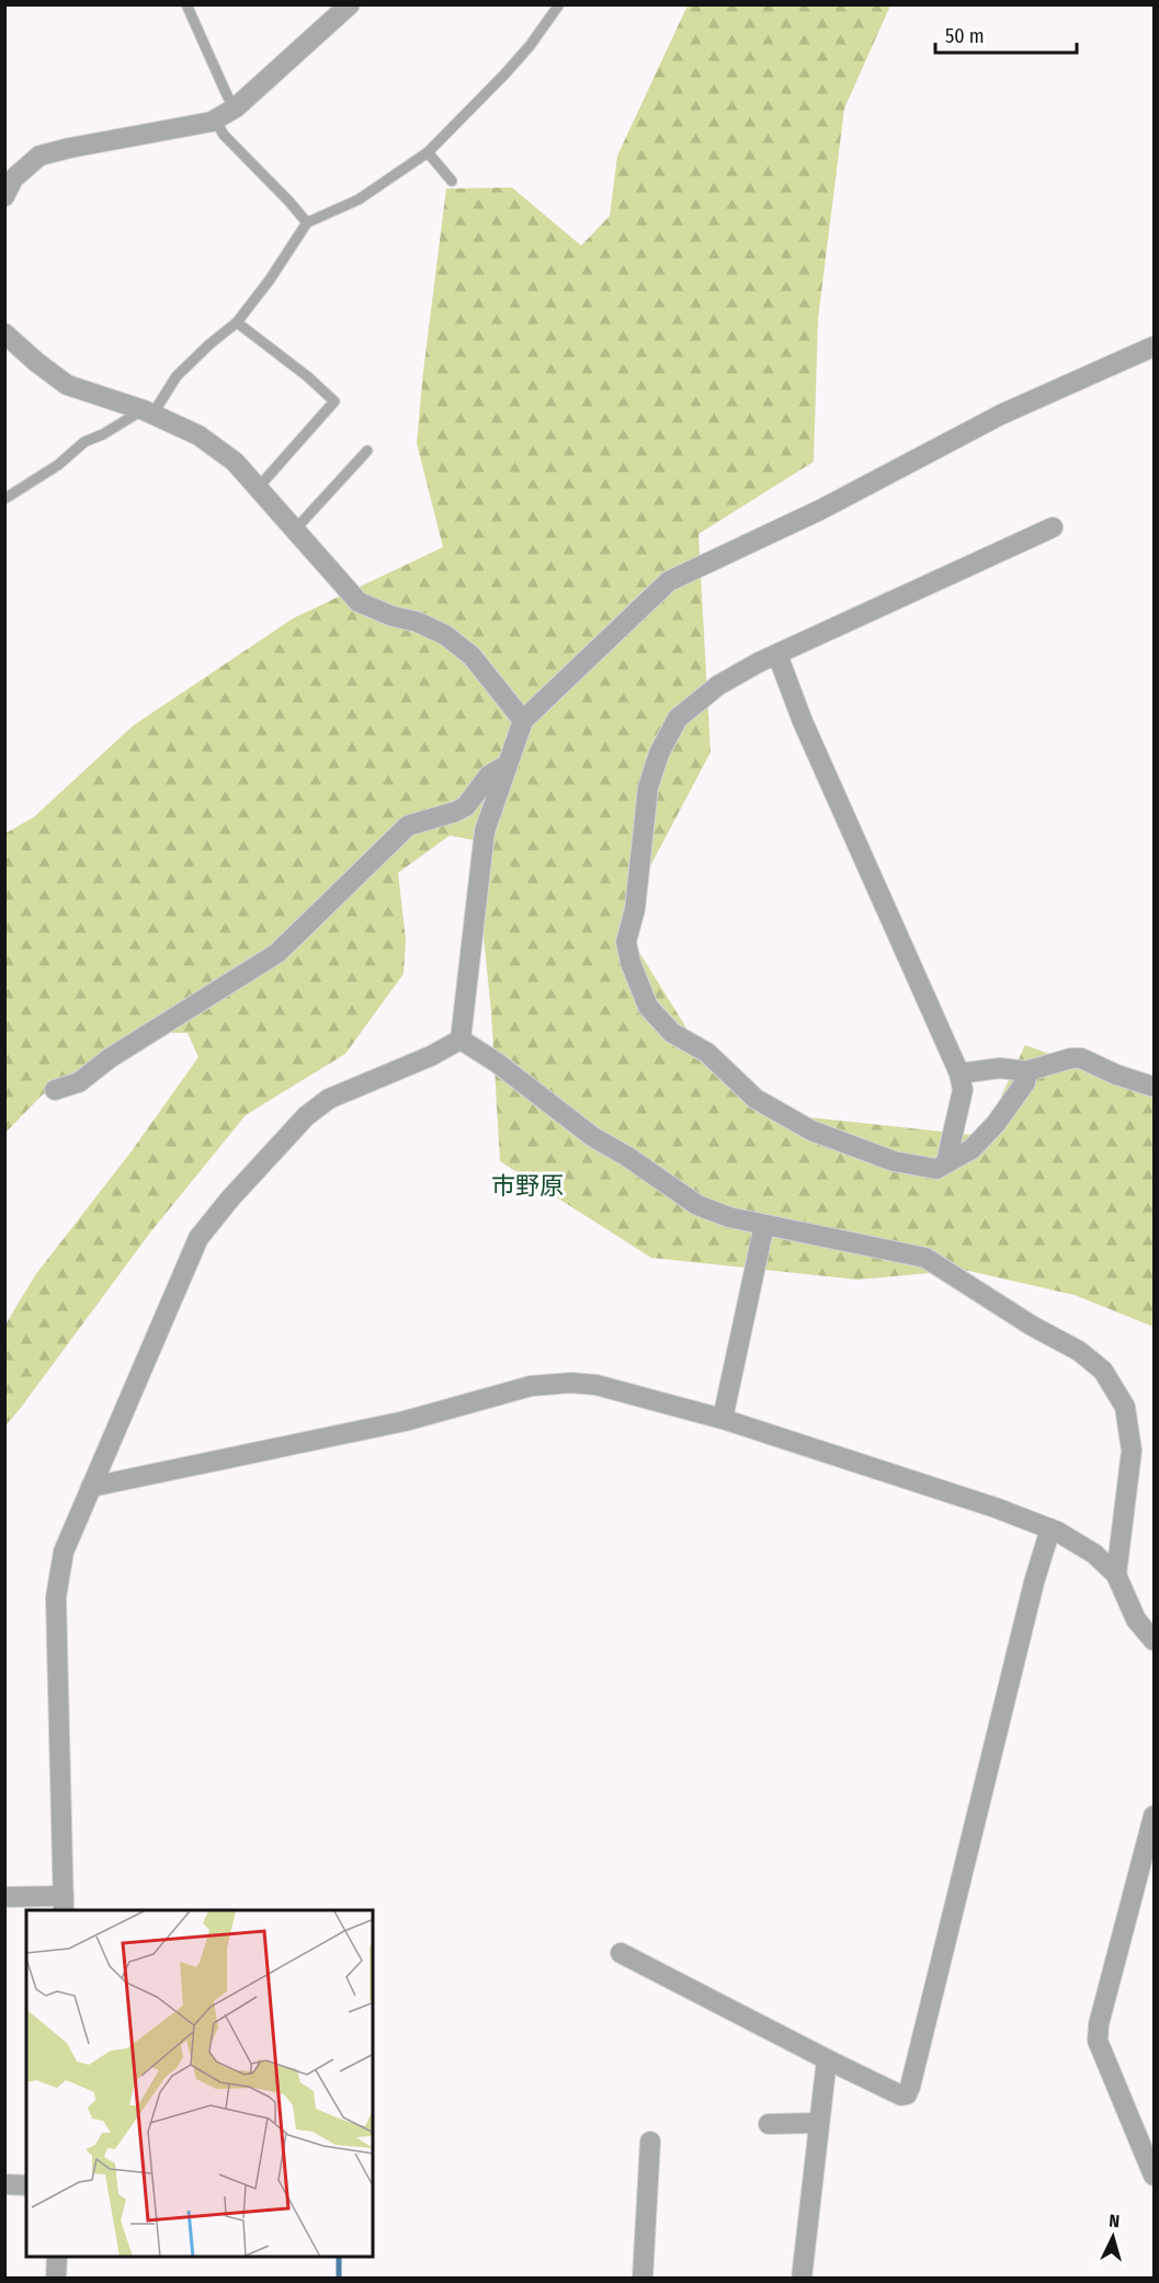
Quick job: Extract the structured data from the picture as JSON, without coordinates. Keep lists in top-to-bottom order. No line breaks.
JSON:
{"districts":["市野原"],"scale_bar":"50 m","north":"top"}
